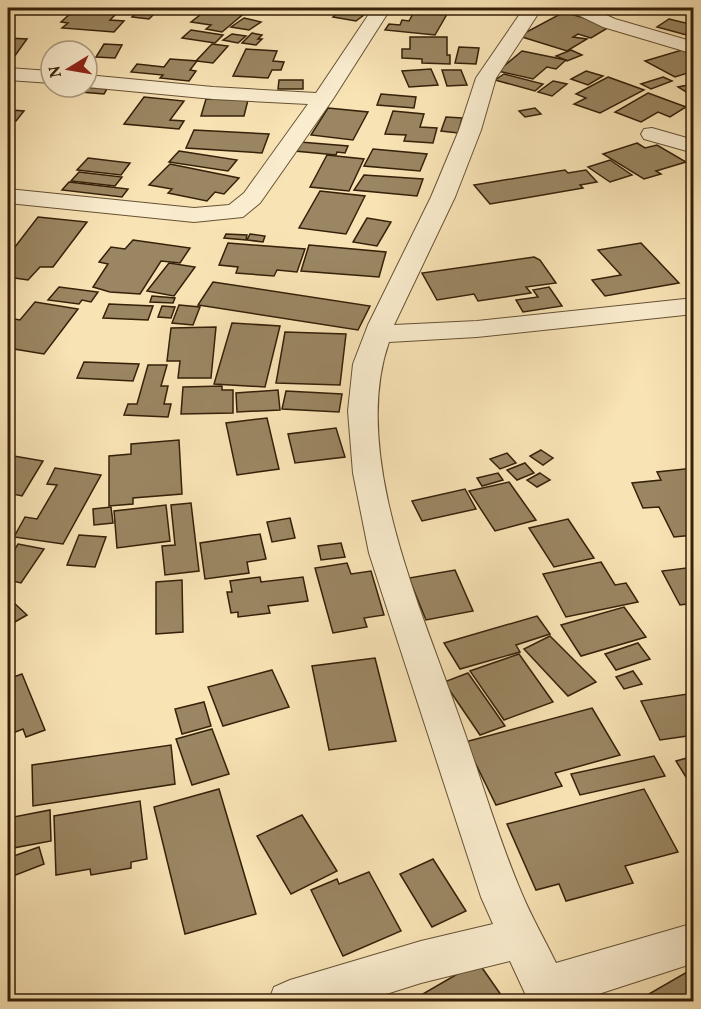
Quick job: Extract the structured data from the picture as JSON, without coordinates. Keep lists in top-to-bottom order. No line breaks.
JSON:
{"north":"left"}
